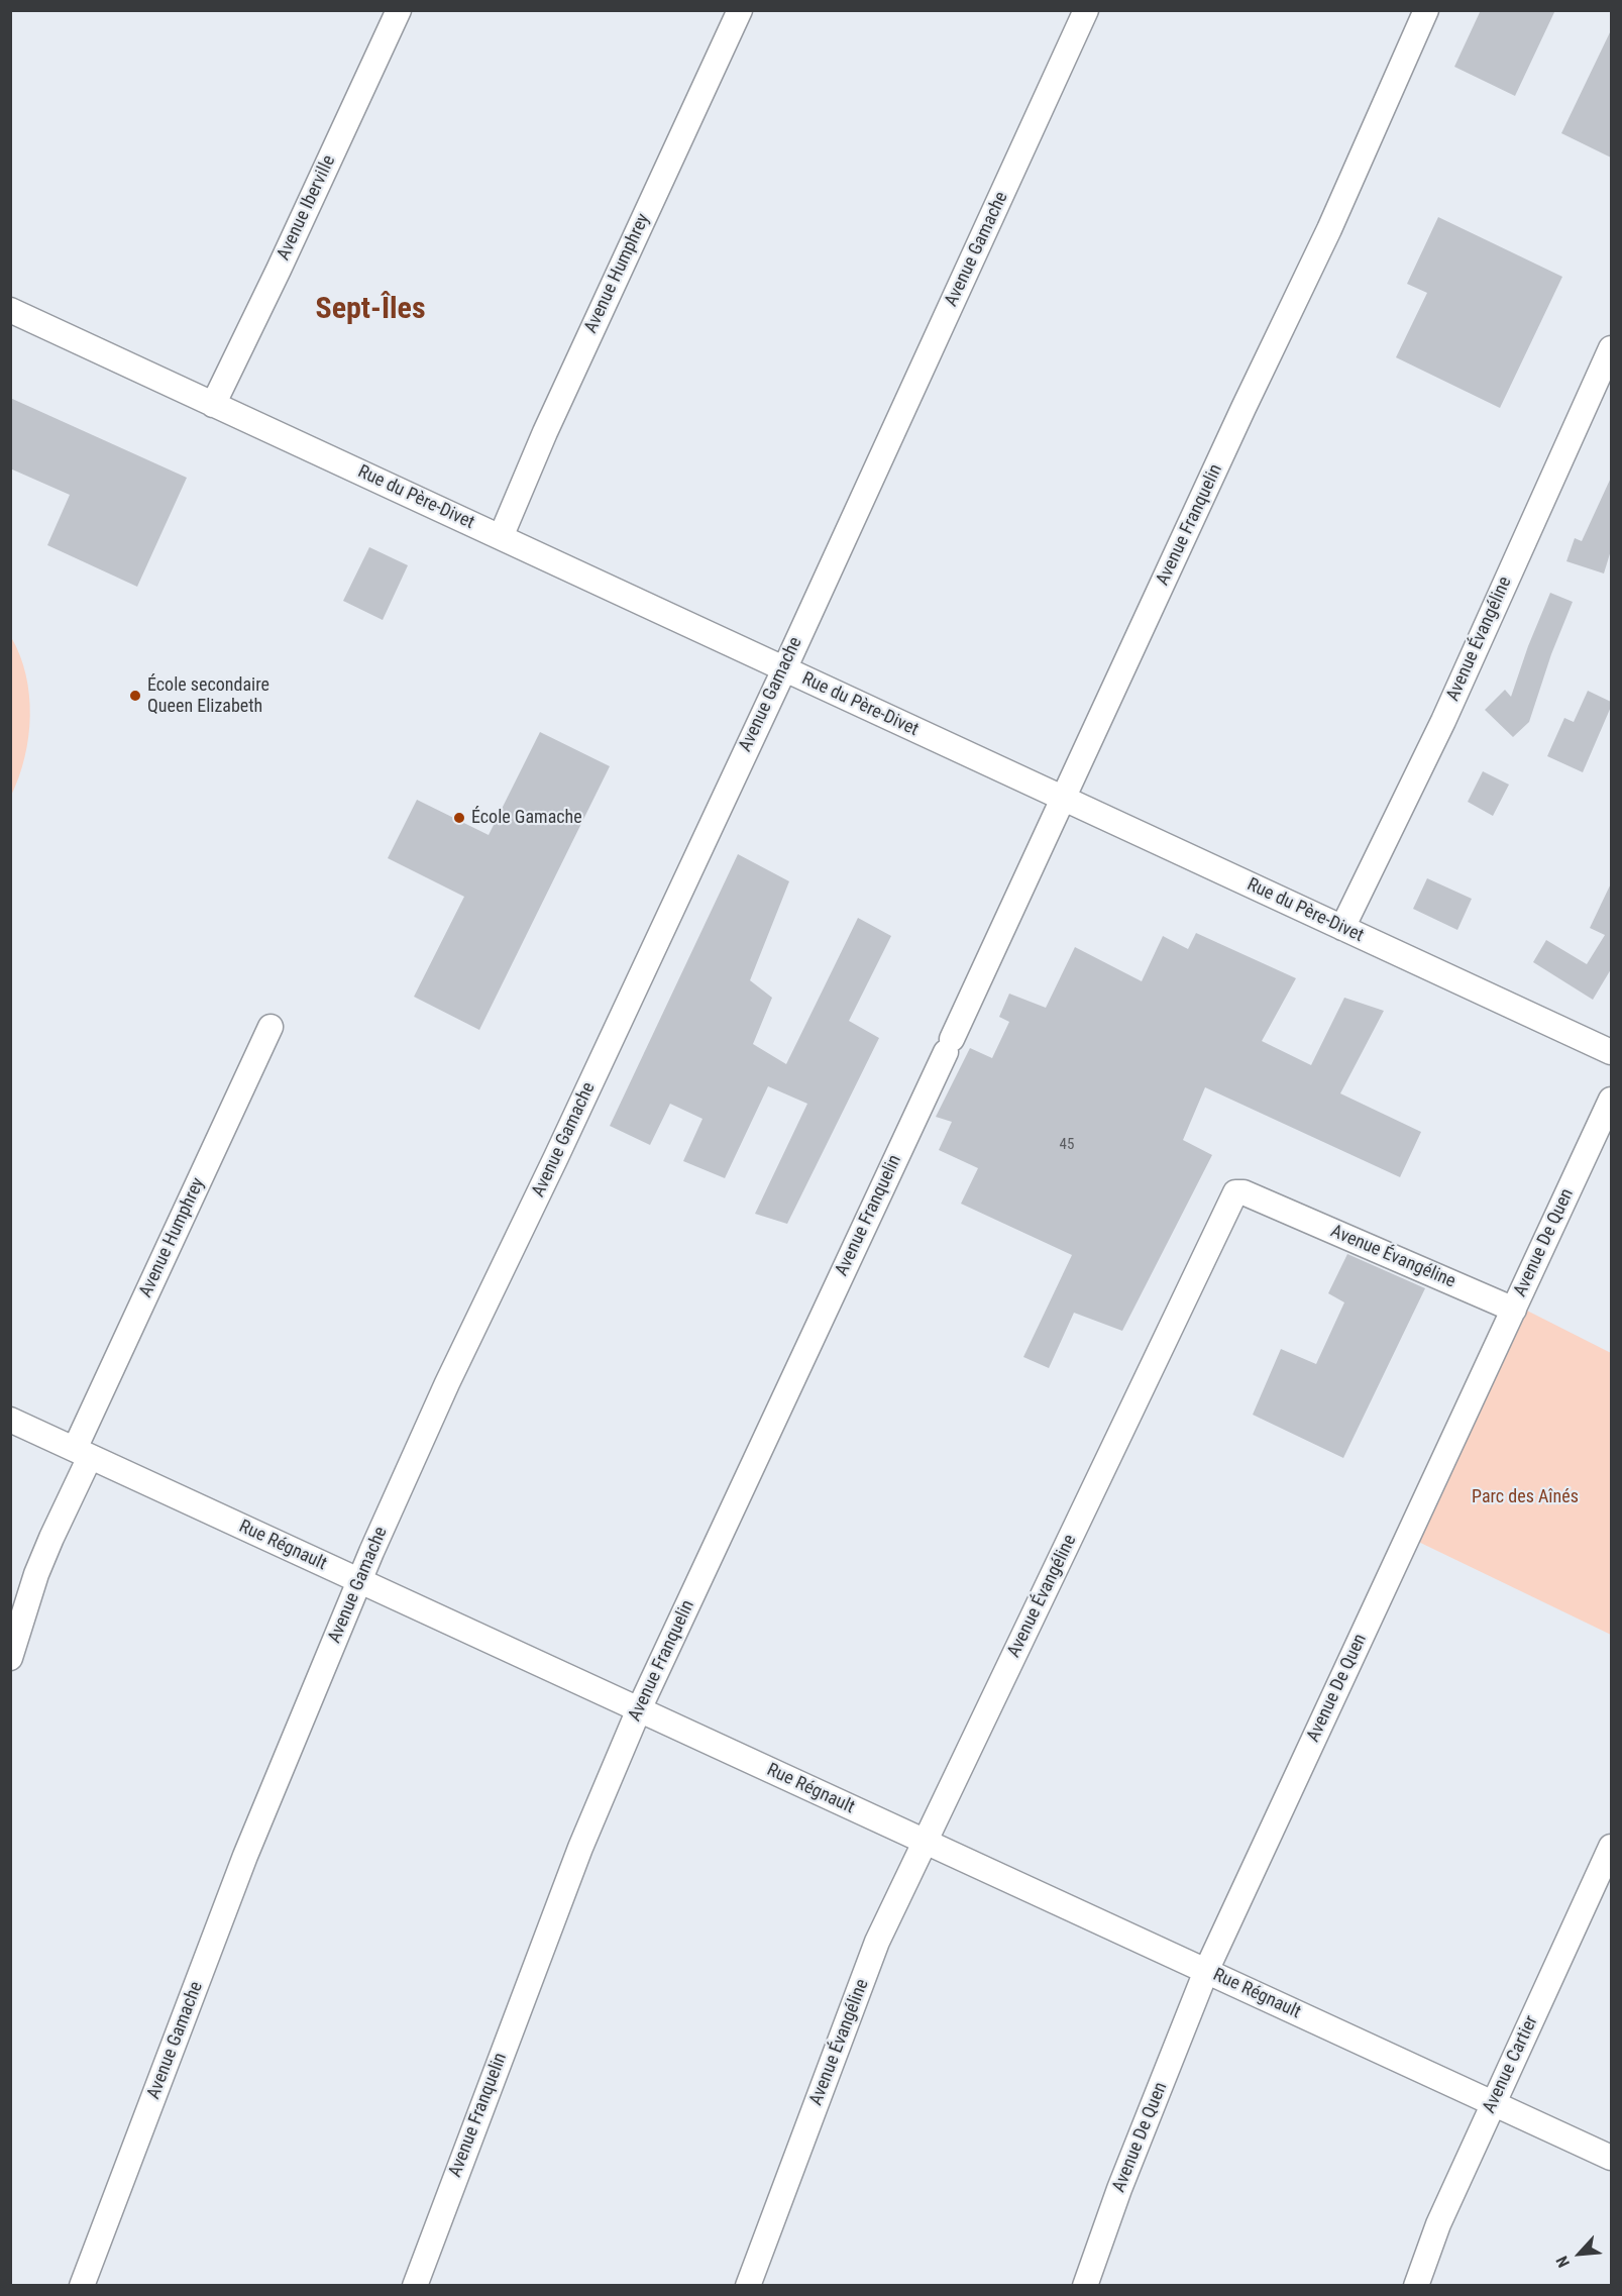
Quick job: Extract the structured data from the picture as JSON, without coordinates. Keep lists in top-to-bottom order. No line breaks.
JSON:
{"streets":{"street":["Avenue Iberville","Avenue Gamache","Avenue Humphrey","Rue du Père-Divet","Avenue Franquelin","Avenue Évangéline","Avenue De Quen","Rue Régnault","Avenue Cartier"]},"crossings":[["Avenue Iberville","Rue du Père-Divet"],["Avenue Gamache","Rue du Père-Divet"],["Avenue Gamache","Rue Régnault"],["Avenue Humphrey","Rue du Père-Divet"],["Avenue Humphrey","Rue Régnault"],["Rue du Père-Divet","Avenue Franquelin"],["Rue du Père-Divet","Avenue Évangéline"],["Avenue Franquelin","Rue Régnault"],["Avenue Évangéline","Avenue De Quen"],["Avenue Évangéline","Rue Régnault"],["Avenue De Quen","Rue Régnault"],["Rue Régnault","Avenue Cartier"]],"districts":["Sept-Îles"],"parks":["Parc des Aînés"],"places":["École secondaire Queen Elizabeth","École Gamache"],"house_numbers":["45"],"north":"bottom left"}
